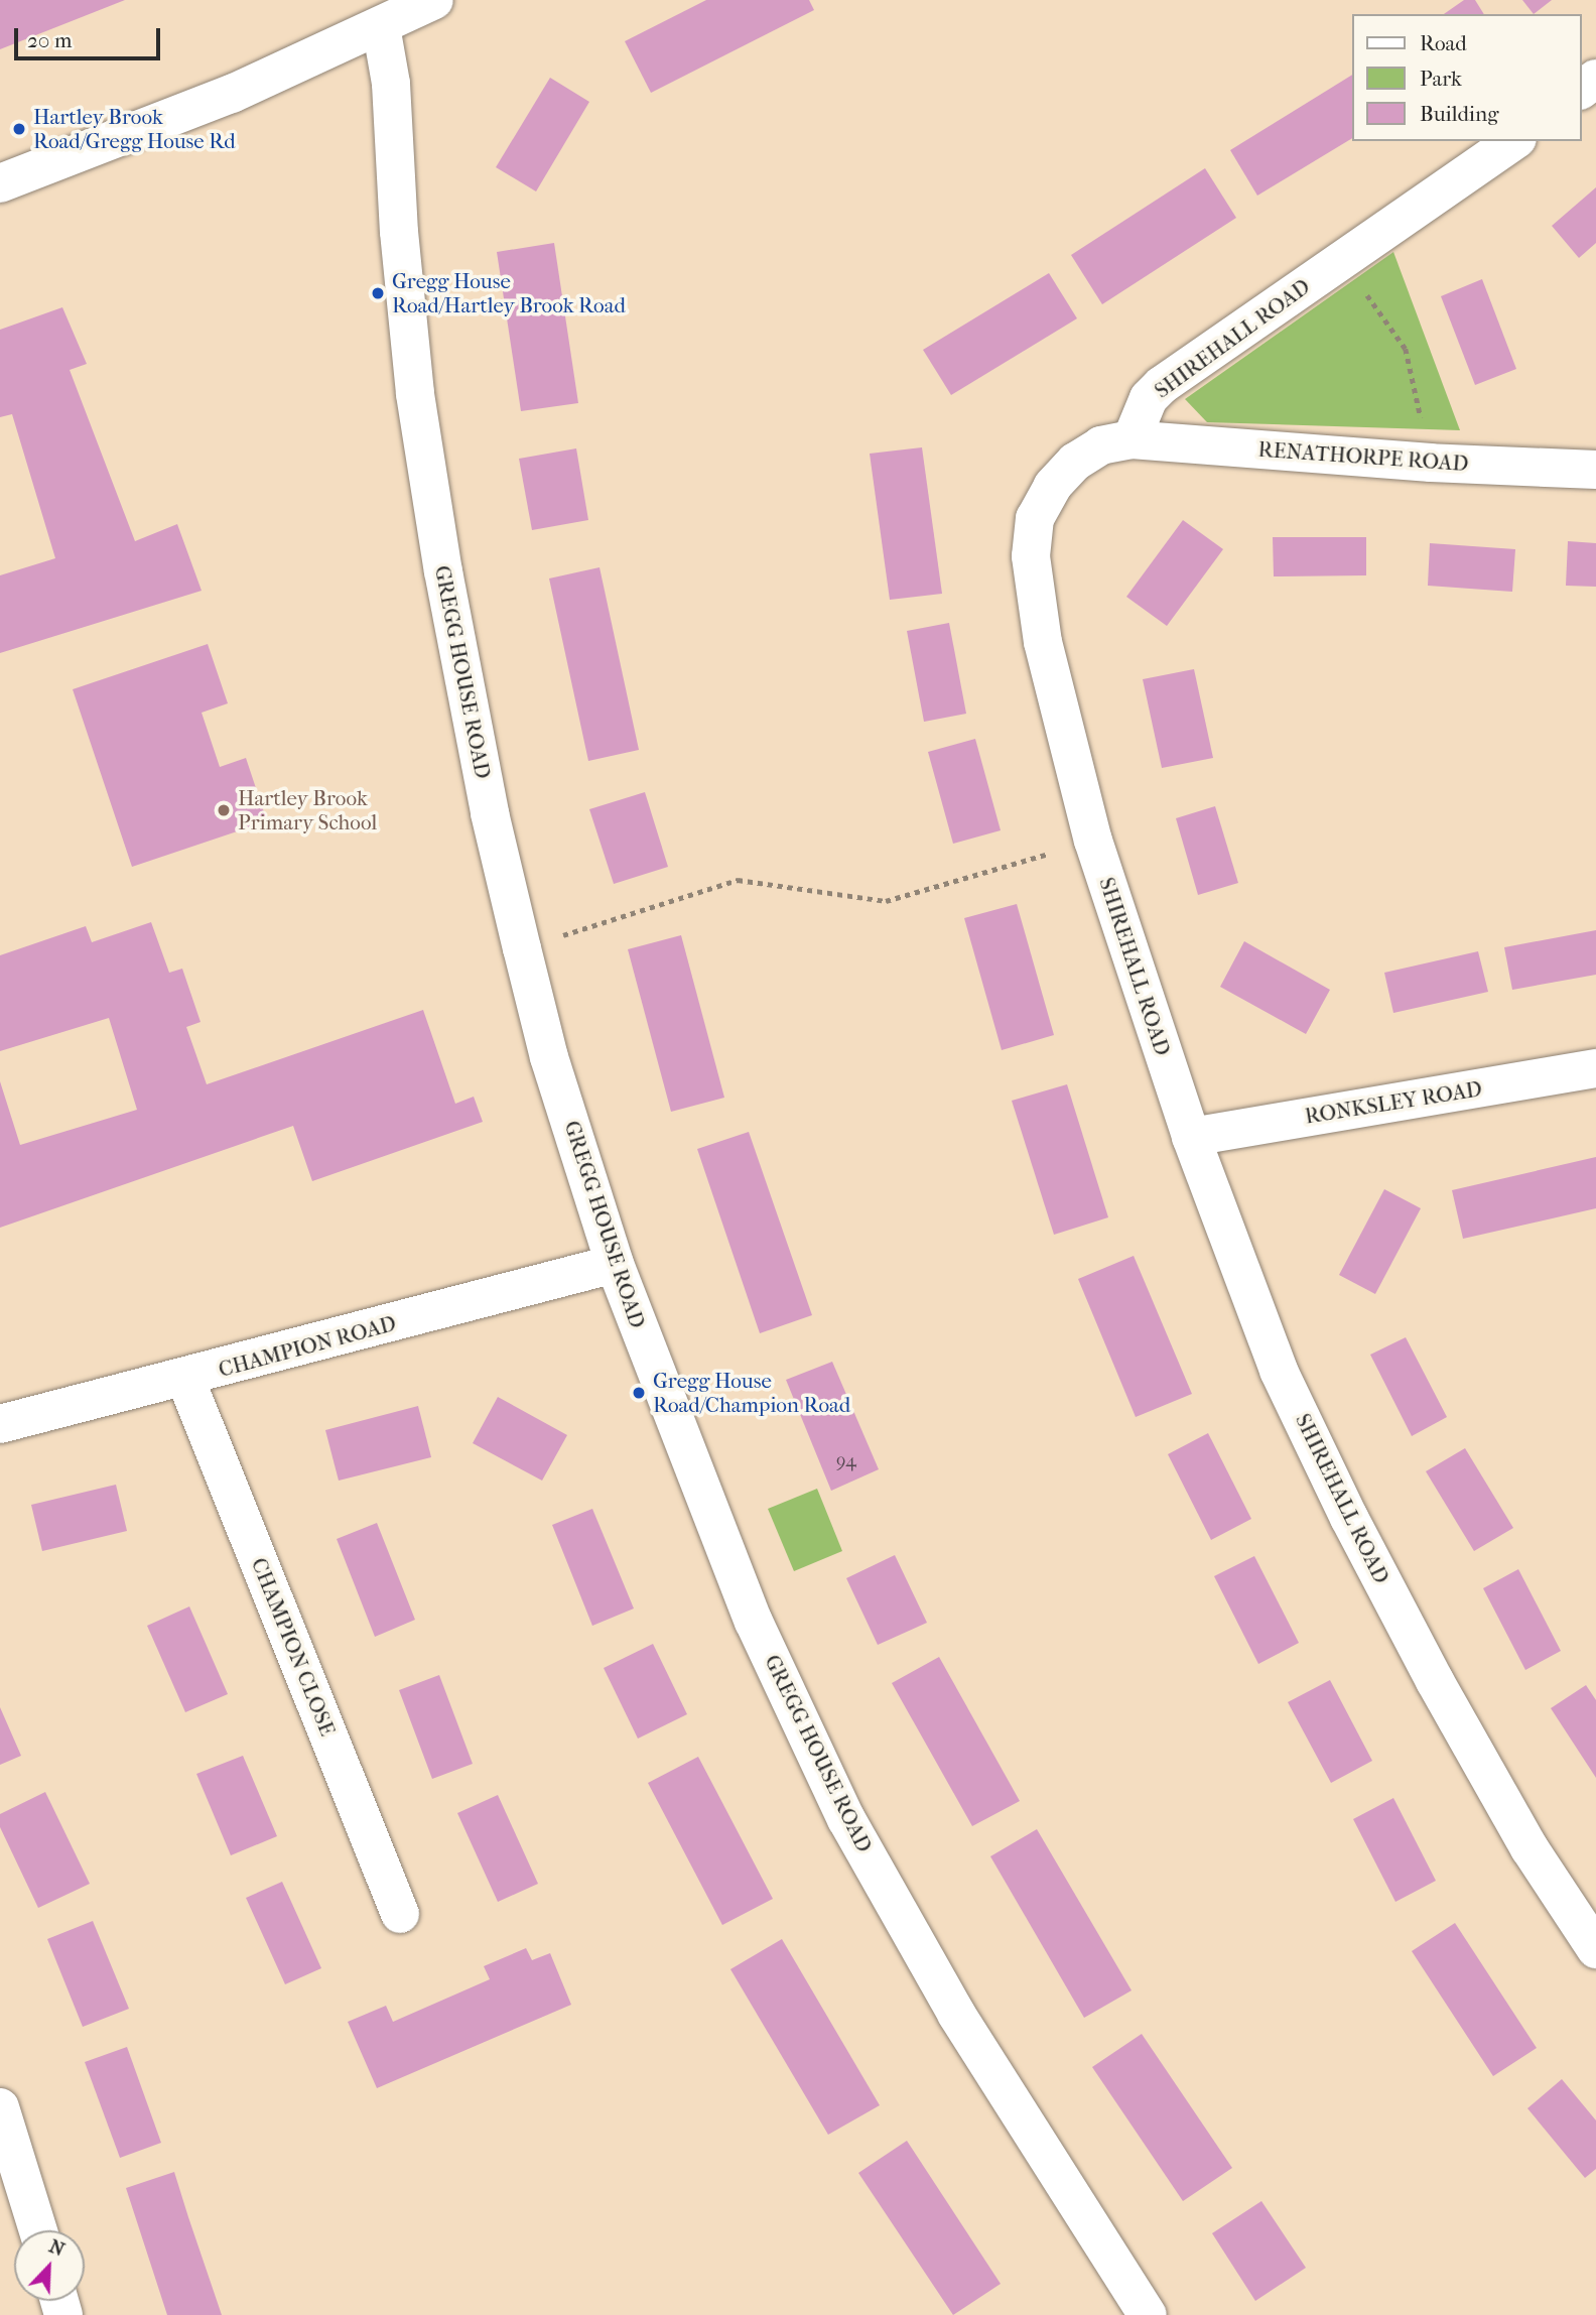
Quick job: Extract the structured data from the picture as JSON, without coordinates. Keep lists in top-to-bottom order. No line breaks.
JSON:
{"streets":{"street":["SHIREHALL ROAD","RENATHORPE ROAD","GREGG HOUSE ROAD","RONKSLEY ROAD","CHAMPION ROAD","CHAMPION CLOSE"]},"crossings":[["SHIREHALL ROAD","RENATHORPE ROAD"],["SHIREHALL ROAD","RONKSLEY ROAD"],["GREGG HOUSE ROAD","CHAMPION ROAD"],["CHAMPION ROAD","CHAMPION CLOSE"]],"places":["Hartley Brook Road/Gregg House Rd","Gregg House Road/Hartley Brook Road","Hartley Brook Primary School","Gregg House Road/Champion Road"],"house_numbers":["94"],"legend":["Road","Park","Building"],"scale_bar":"20 m","north":"top right"}
